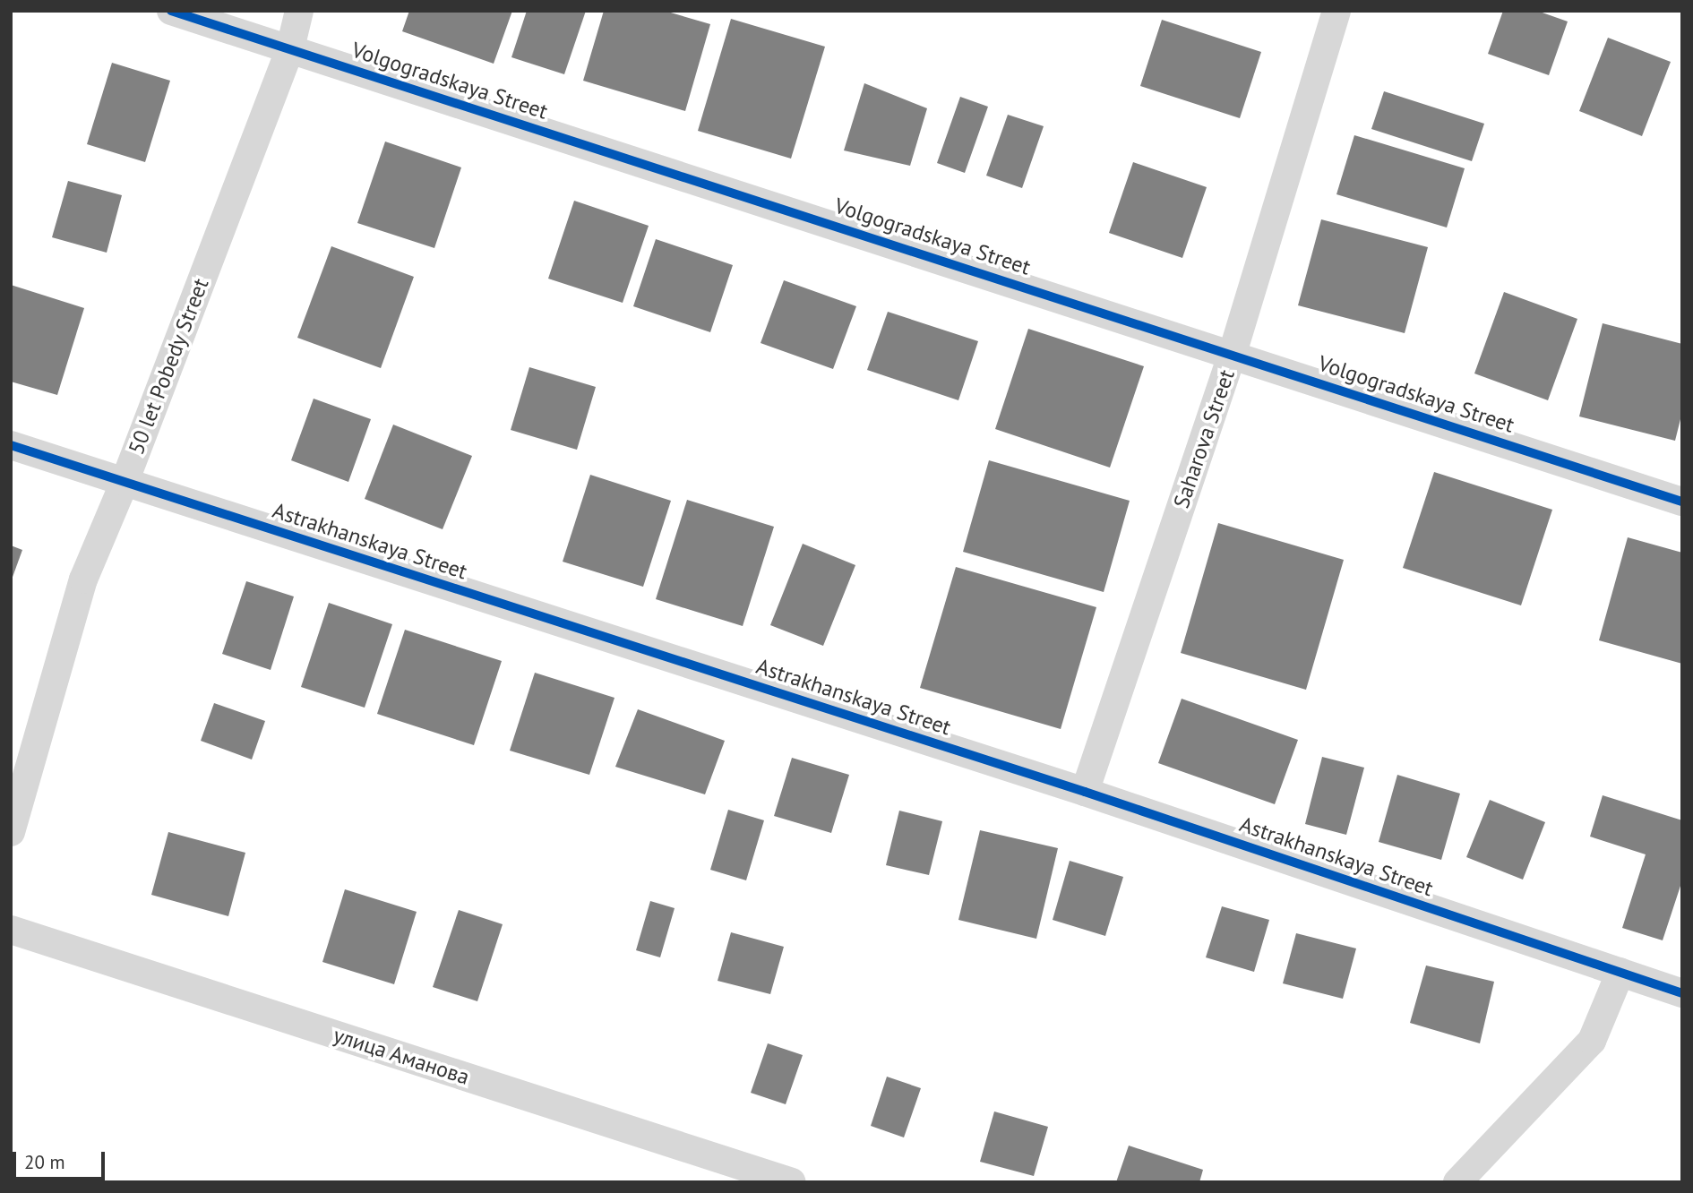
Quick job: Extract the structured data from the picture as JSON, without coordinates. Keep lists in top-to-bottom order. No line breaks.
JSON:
{"streets":{"street":["Volgogradskaya Street","50 let Pobedy Street","Saharova Street","Astrakhanskaya Street","улица Аманова"]},"crossings":[["Volgogradskaya Street","50 let Pobedy Street"],["Volgogradskaya Street","Saharova Street"],["50 let Pobedy Street","Astrakhanskaya Street"],["Saharova Street","Astrakhanskaya Street"]],"scale_bar":"20 m"}
